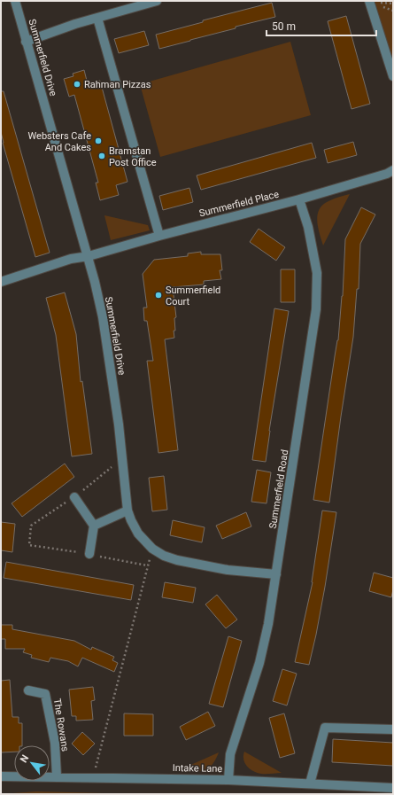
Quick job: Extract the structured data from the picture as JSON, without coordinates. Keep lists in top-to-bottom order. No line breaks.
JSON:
{"streets":{"street":["Summerfield Drive","Summerfield Place","Summerfield Road","The Rowans","Intake Lane"]},"crossings":[["Summerfield Drive","Summerfield Place"],["Summerfield Drive","Summerfield Road"],["Summerfield Place","Summerfield Road"],["Summerfield Road","Intake Lane"],["The Rowans","Intake Lane"]],"places":["Rahman Pizzas","Websters Cafe And Cakes","Bramstan Post Office","Summerfield Court"],"scale_bar":"50 m","north":"top left"}
